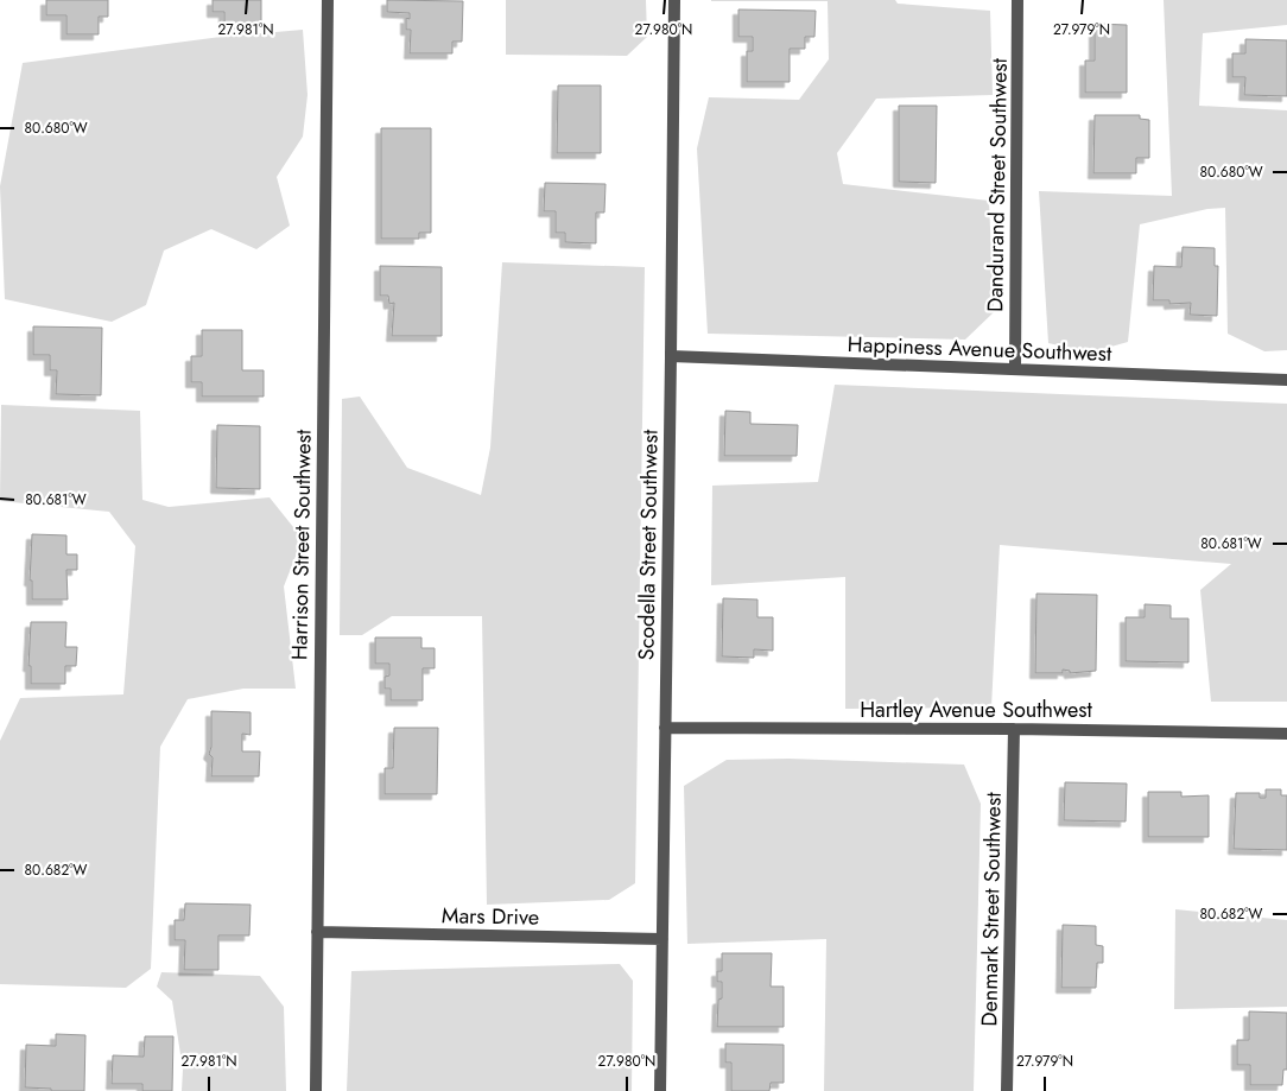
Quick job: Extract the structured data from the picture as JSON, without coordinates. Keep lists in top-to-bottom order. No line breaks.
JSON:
{"streets":{"street":["Dandurand Street Southwest","Happiness Avenue Southwest","Harrison Street Southwest","Scodella Street Southwest","Hartley Avenue Southwest","Denmark Street Southwest","Mars Drive"]},"crossings":[["Dandurand Street Southwest","Happiness Avenue Southwest"],["Happiness Avenue Southwest","Scodella Street Southwest"],["Harrison Street Southwest","Mars Drive"],["Scodella Street Southwest","Hartley Avenue Southwest"],["Scodella Street Southwest","Mars Drive"],["Hartley Avenue Southwest","Denmark Street Southwest"]],"coordinates":["27.981°N","27.980°N","27.979°N","80.680°W","80.681°W","80.682°W"]}
